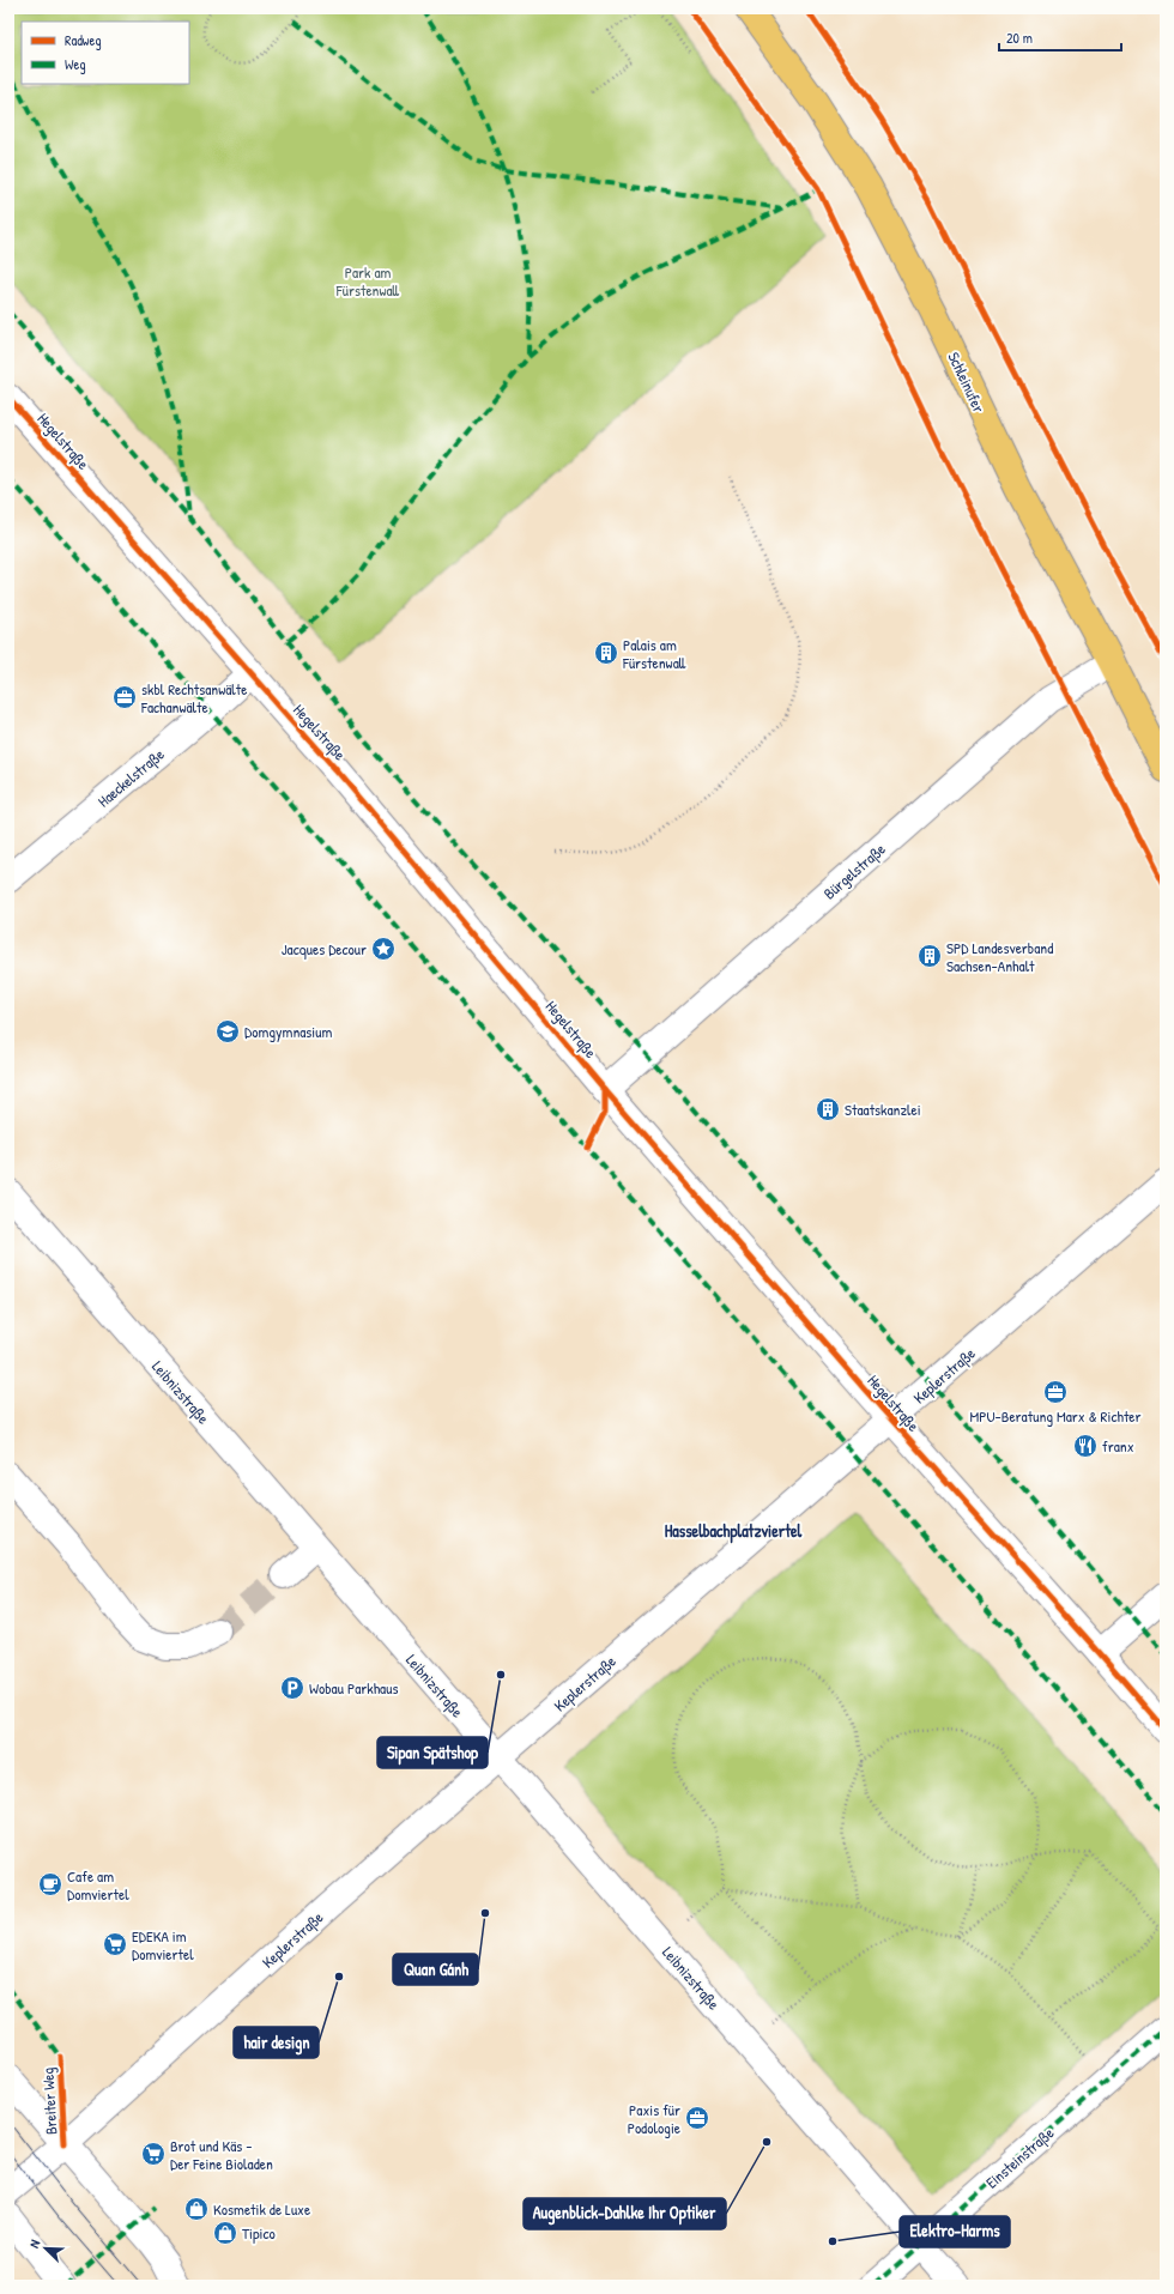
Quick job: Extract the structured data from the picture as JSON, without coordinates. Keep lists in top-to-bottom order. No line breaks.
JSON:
{"streets":{"main road":["Schleinufer"],"street":["Hegelstraße","Haeckelstraße","Bürgelstraße","Keplerstraße","Leibnizstraße","Breiter Weg","Einsteinstraße"]},"crossings":[["Schleinufer","Bürgelstraße"],["Hegelstraße","Haeckelstraße"],["Hegelstraße","Bürgelstraße"],["Hegelstraße","Keplerstraße"],["Keplerstraße","Leibnizstraße"],["Keplerstraße","Breiter Weg"],["Leibnizstraße","Einsteinstraße"]],"districts":["Hasselbachplatzviertel"],"parks":["Park am Fürstenwall"],"places":{"building":["Palais am Fürstenwall","SPD Landesverband Sachsen-Anhalt","Staatskanzlei"],"office":["skbl Rechtsanwälte Fachanwälte","MPU-Beratung Marx & Richter","Paxis für Podologie"],"place":["Jacques Decour"],"school or university":["Domgymnasium"],"restaurant":["franx"],"other":["Sipan Spätshop","Quan Gánh","hair design","Augenblick-Dahlke Ihr Optiker","Elektro-Harms"],"parking":["Wobau Parkhaus"],"cafe":["Cafe am Domviertel"],"supermarket":["EDEKA im Domviertel","Brot und Käs - Der Feine Bioladen"],"shop":["Kosmetik de Luxe","Tipico"]},"legend":["Radweg","Weg"],"scale_bar":"20 m","north":"top left"}
